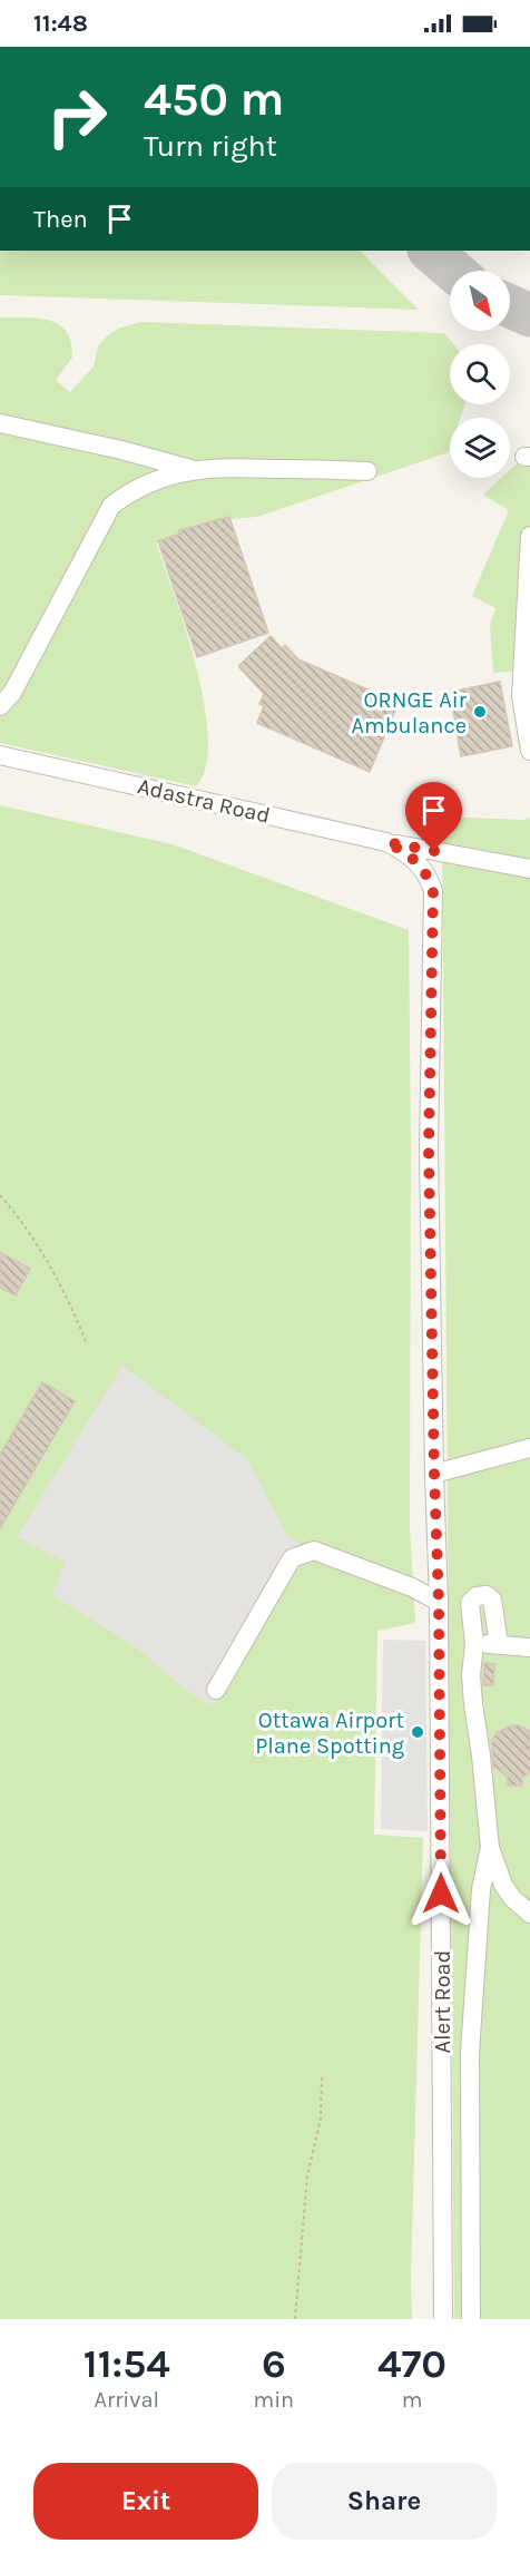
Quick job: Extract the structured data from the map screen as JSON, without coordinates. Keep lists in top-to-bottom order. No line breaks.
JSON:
{"streets":{"street":["Adastra Road","Alert Road"]},"crossings":[["Adastra Road","Alert Road"]],"places":["ORNGE Air Ambulance","Ottawa Airport Plane Spotting"],"north":"bottom right","page":{"status":"11:48","turn":["450 m","Turn right"],"then":"Then","eta":["11:54","Arrival","6","min","470","m"],"buttons":["Exit","Share"]}}
